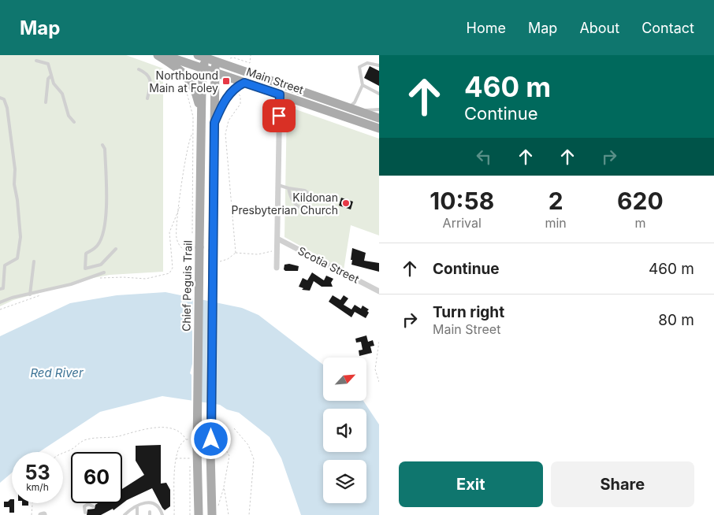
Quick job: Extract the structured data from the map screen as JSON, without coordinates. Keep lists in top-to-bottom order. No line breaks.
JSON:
{"streets":{"main road":["Main Street","Chief Peguis Trail"],"street":["Scotia Street"]},"crossings":[["Main Street","Chief Peguis Trail"]],"water":["Red River"],"places":{"transit":["Northbound Main at Foley"],"other":["Kildonan Presbyterian Church"]},"north":"top right","page":{"header":"Map","nav":["Home","Map","About","Contact"],"turn":["460 m","Continue"],"eta":["10:58","Arrival","2","min","620","m"],"list":[{"name":"Continue","value":"460 m"},{"name":"Turn right","note":"Main Street","value":"80 m"}],"speed":"53 km/h","limit":"60","buttons":["Exit","Share"]}}
